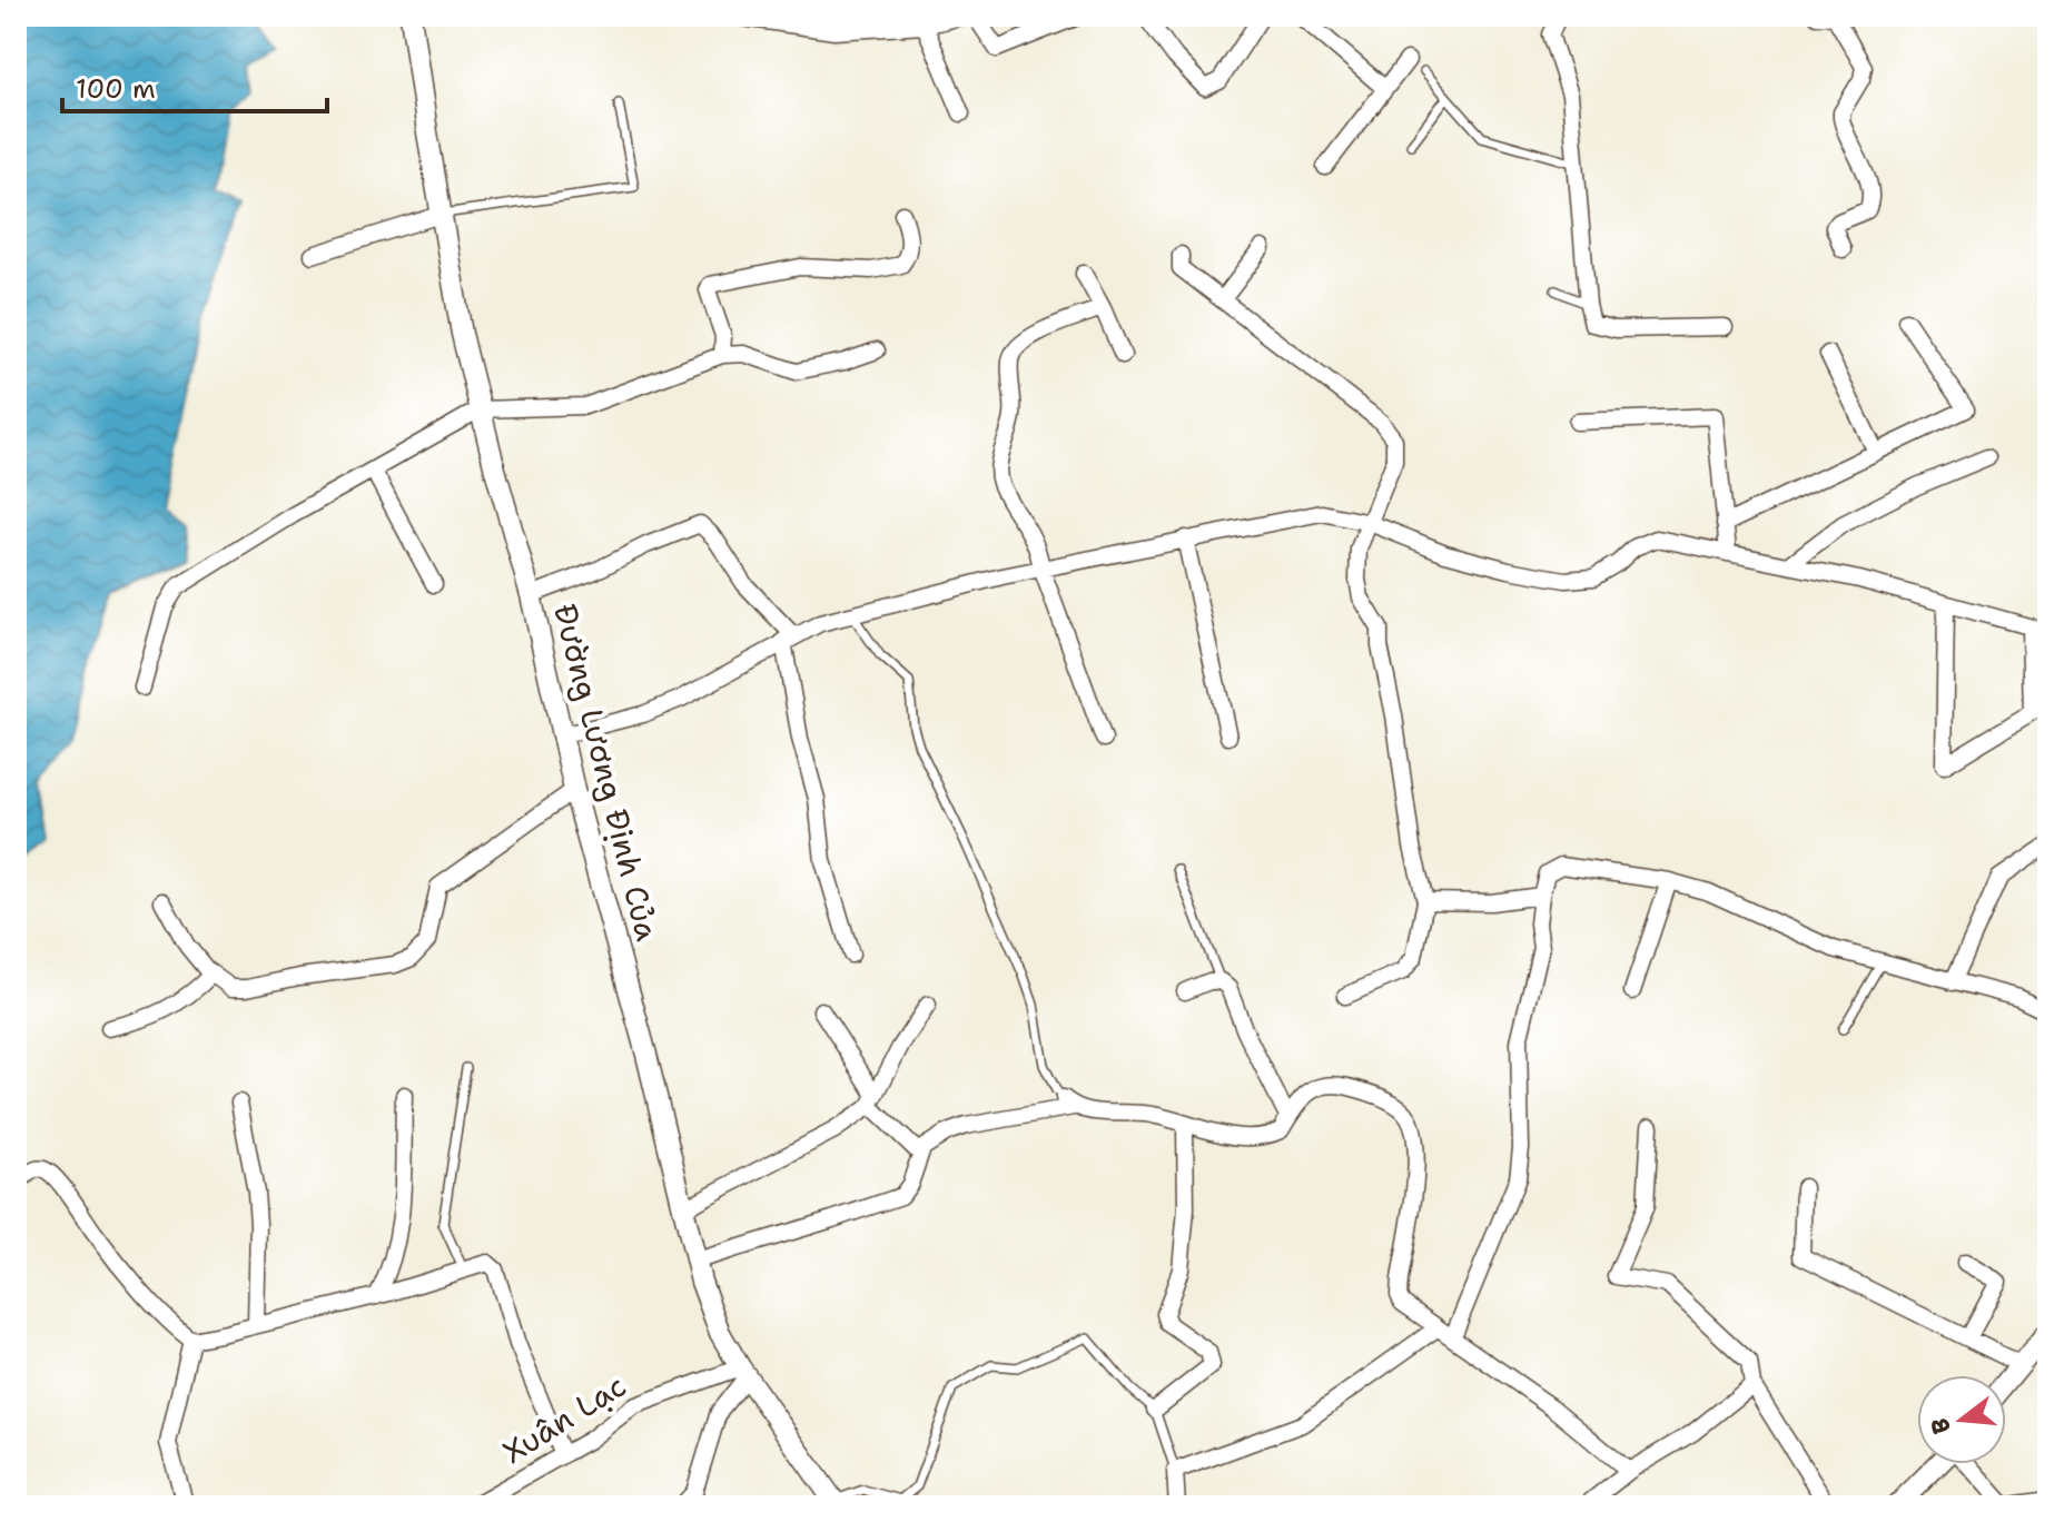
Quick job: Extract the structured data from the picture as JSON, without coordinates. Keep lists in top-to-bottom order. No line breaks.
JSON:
{"streets":{"street":["Đường Lương Định Của","Xuân Lạc"]},"crossings":[["Đường Lương Định Của","Xuân Lạc"]],"scale_bar":"100 m","north":"left"}
